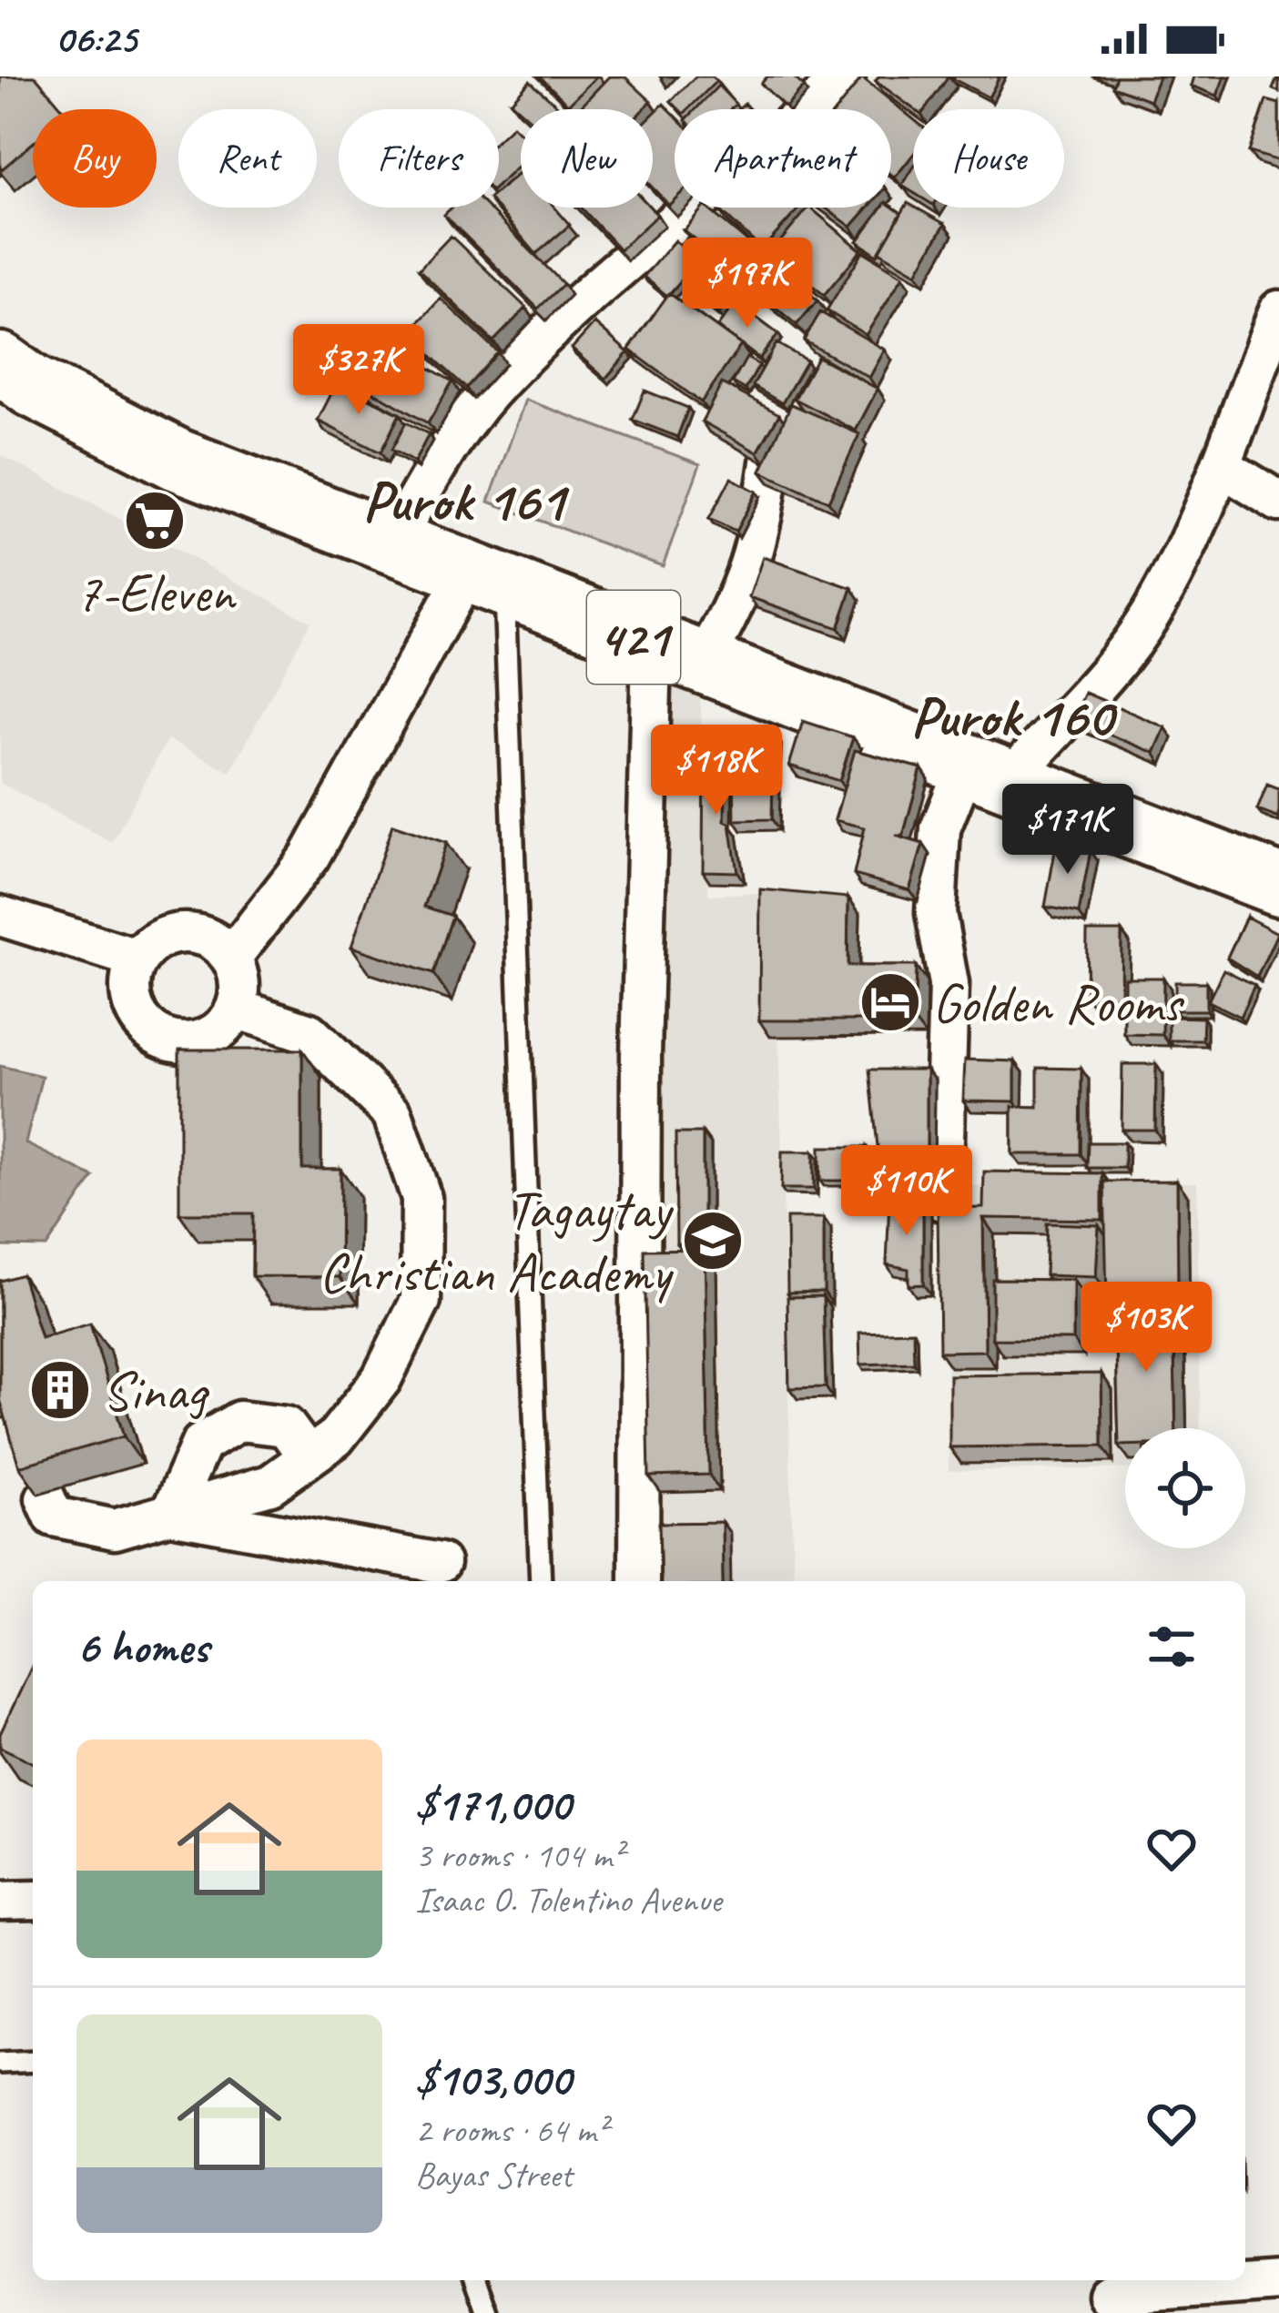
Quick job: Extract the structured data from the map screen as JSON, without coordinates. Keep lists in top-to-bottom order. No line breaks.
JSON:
{"streets":{"main road":["421"]},"districts":["Purok 161","Purok 160"],"places":{"supermarket":["7-Eleven"],"hotel":["Golden Rooms"],"school or university":["Tagaytay Christian Academy"],"building":["Sinag"]},"page":{"status":"06:25","chip":["Buy","Rent","Filters","New","Apartment","House"],"price":["$197K","$327K","$118K","$171K","$110K","$103K"],"heading":"6 homes","list":[{"name":"$171,000","note":"3 rooms · 104 m² · Isaac O. Tolentino Avenue"},{"name":"$103,000","note":"2 rooms · 64 m² · Bayas Street"}]}}
